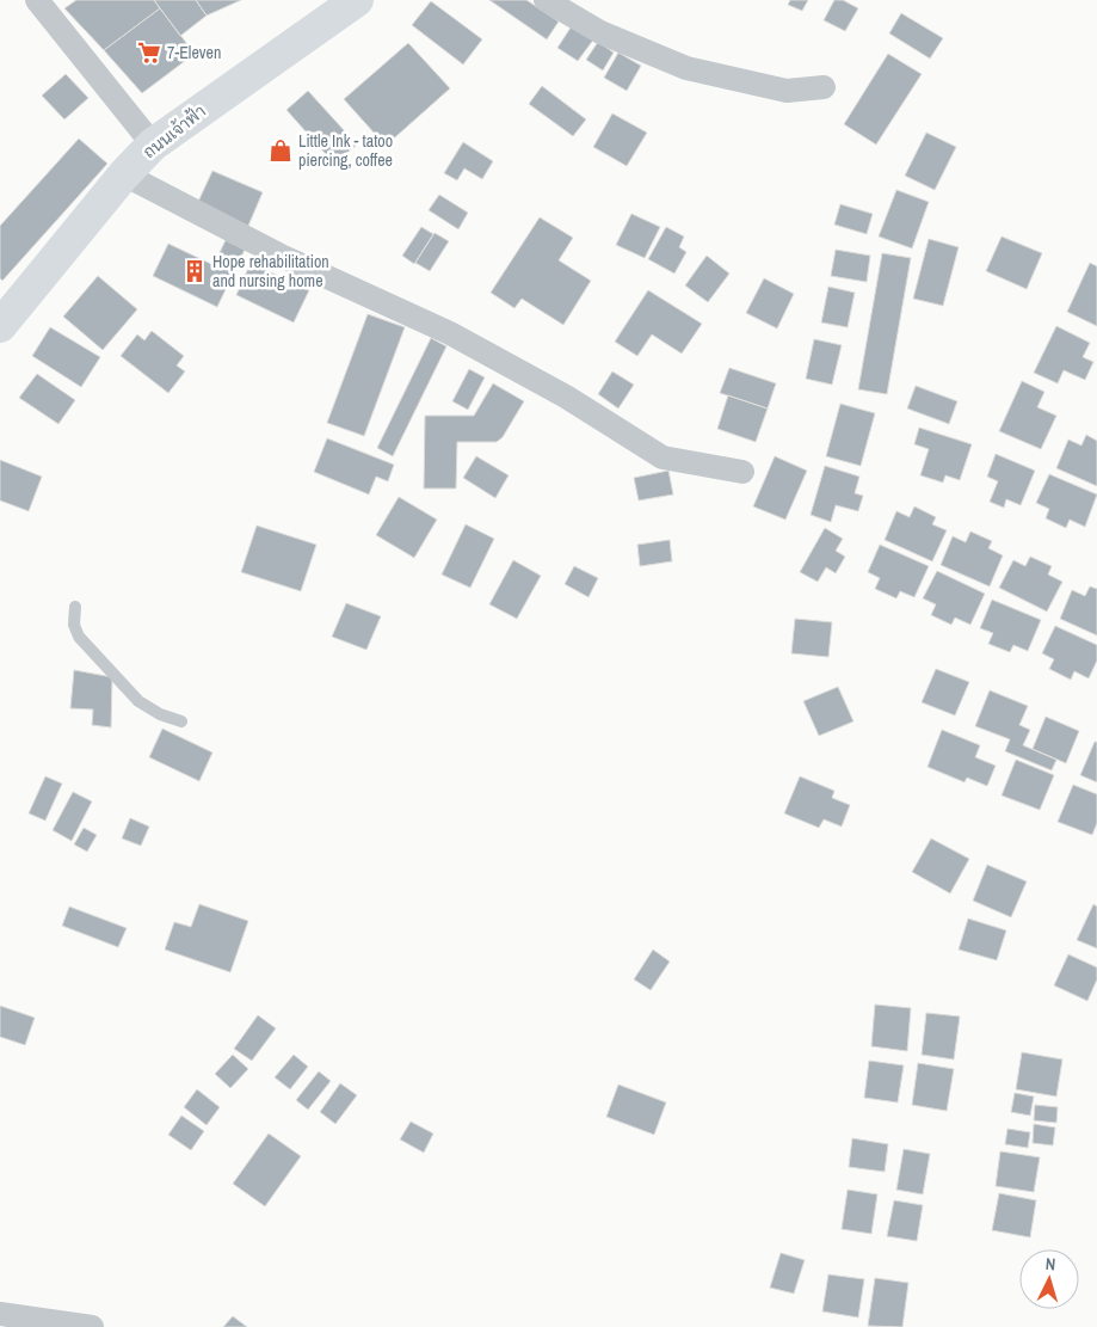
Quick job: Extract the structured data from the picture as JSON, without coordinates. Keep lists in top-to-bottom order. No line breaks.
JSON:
{"streets":{"main road":["ถนนเจ้าฟ้า"]},"places":{"supermarket":["7-Eleven"],"shop":["Little Ink - tatoo piercing, coffee"],"building":["Hope rehabilitation and nursing home"]},"north":"top"}
